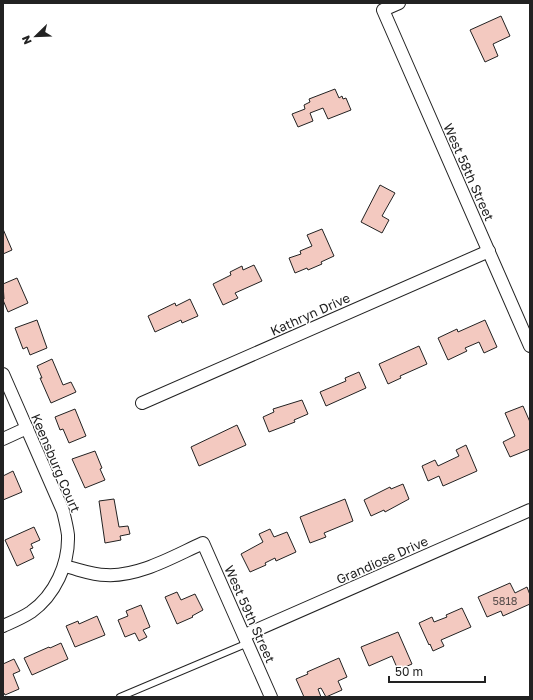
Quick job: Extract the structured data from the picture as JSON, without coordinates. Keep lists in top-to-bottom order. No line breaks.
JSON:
{"streets":{"street":["West 58th Street","Kathryn Drive","Keensburg Court","Grandiose Drive","West 59th Street"]},"crossings":[["West 58th Street","Kathryn Drive"],["Keensburg Court","West 59th Street"],["Grandiose Drive","West 59th Street"]],"house_numbers":["5818"],"scale_bar":"50 m","north":"bottom left"}
